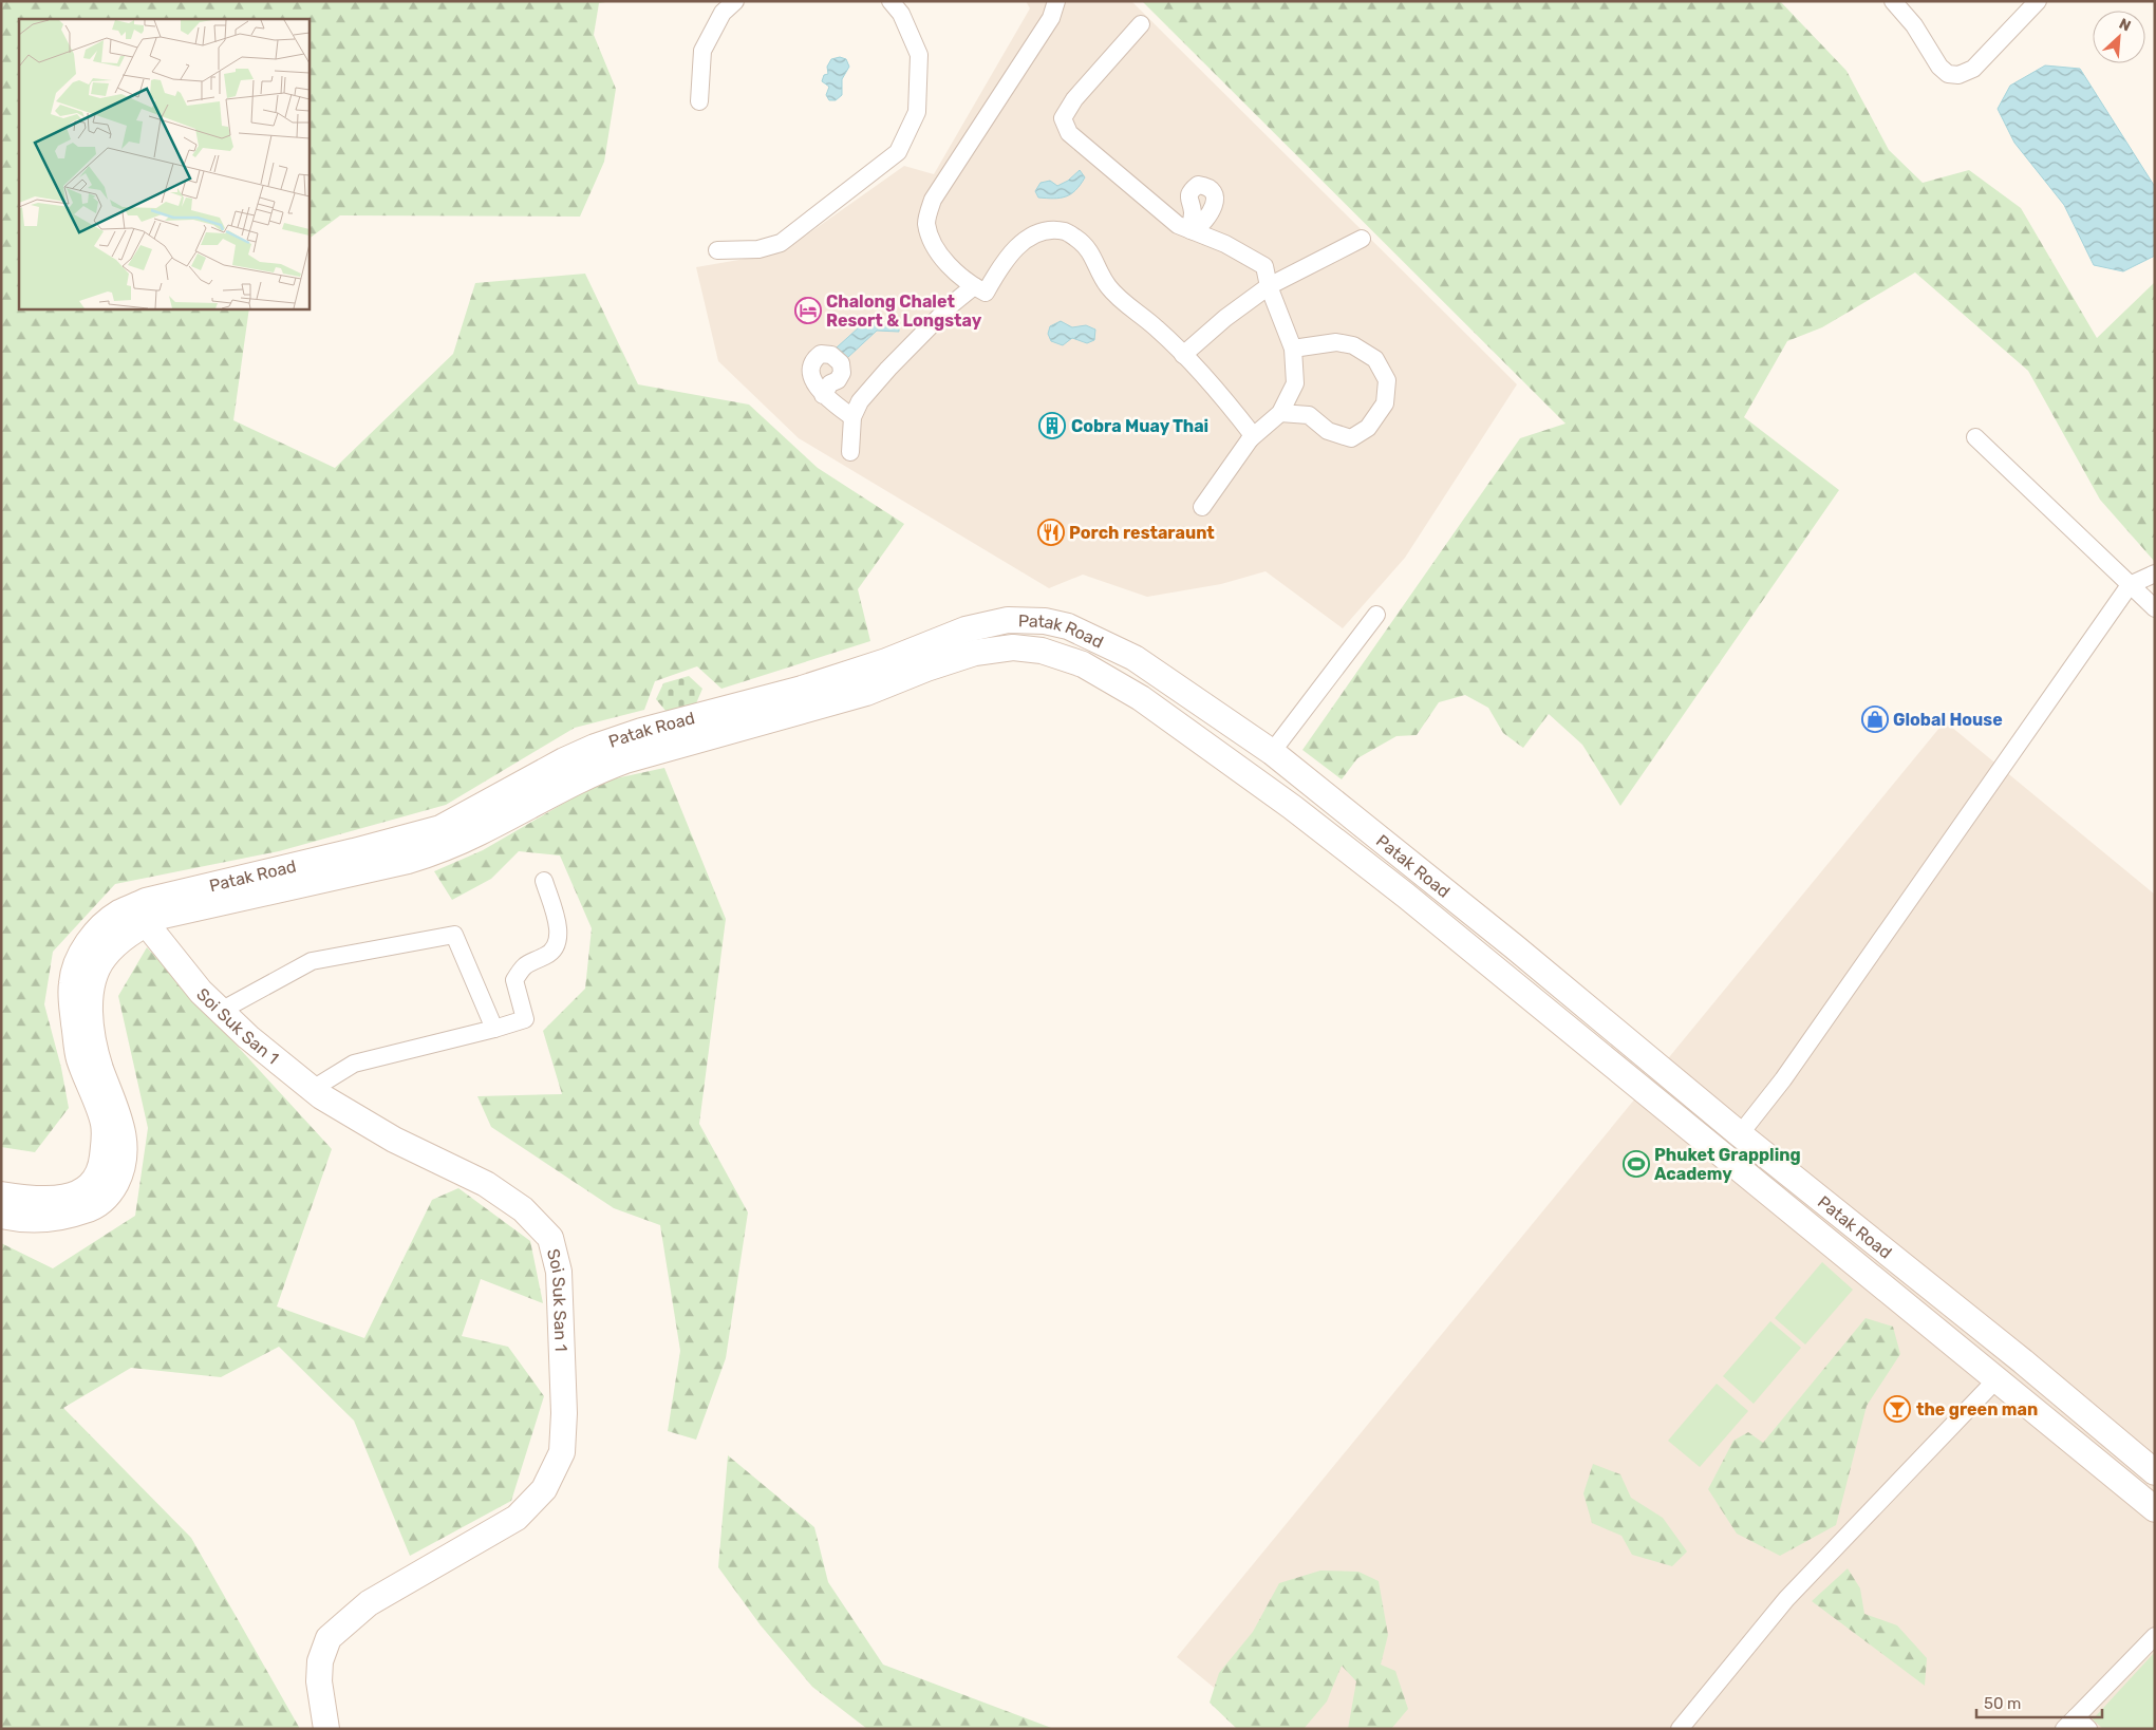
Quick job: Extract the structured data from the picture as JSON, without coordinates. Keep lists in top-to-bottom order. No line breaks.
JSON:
{"streets":{"main road":["Patak Road","Soi Suk San 1"]},"crossings":[["Patak Road","Soi Suk San 1"]],"places":{"hotel":["Chalong Chalet Resort & Longstay"],"building":["Cobra Muay Thai"],"restaurant":["Porch restaraunt"],"shop":["Global House"],"sports":["Phuket Grappling Academy"],"bar":["the green man"]},"scale_bar":"50 m","north":"top right"}
